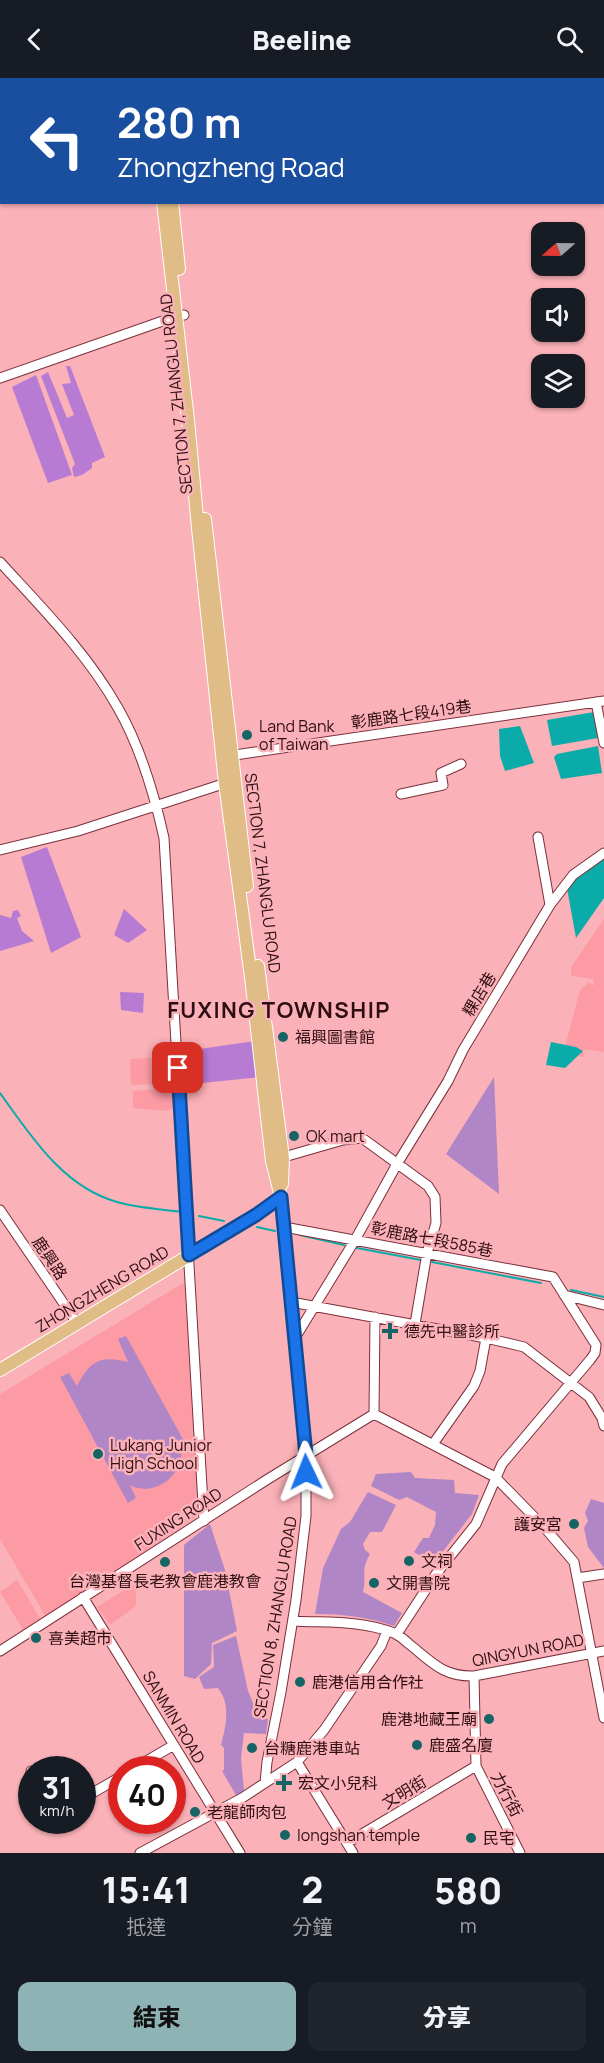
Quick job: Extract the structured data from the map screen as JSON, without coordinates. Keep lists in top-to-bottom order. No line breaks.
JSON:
{"streets":{"main road":["SECTION 7, ZHANGLU ROAD","ZHONGZHENG ROAD"],"street":["彰鹿路七段419巷","粿店巷","彰鹿路七段585巷","鹿興路","FUXING ROAD","SECTION 8, ZHANGLU ROAD","QINGYUN ROAD","SANMIN ROAD","文明街","力行街"]},"crossings":[["SECTION 7, ZHANGLU ROAD","彰鹿路七段419巷"],["SECTION 7, ZHANGLU ROAD","ZHONGZHENG ROAD"],["SECTION 7, ZHANGLU ROAD","SECTION 8, ZHANGLU ROAD"],["粿店巷","彰鹿路七段585巷"],["粿店巷","SECTION 8, ZHANGLU ROAD"],["彰鹿路七段585巷","SECTION 8, ZHANGLU ROAD"],["鹿興路","ZHONGZHENG ROAD"],["ZHONGZHENG ROAD","SECTION 8, ZHANGLU ROAD"],["FUXING ROAD","SECTION 8, ZHANGLU ROAD"],["FUXING ROAD","SANMIN ROAD"],["SECTION 8, ZHANGLU ROAD","QINGYUN ROAD"],["QINGYUN ROAD","力行街"],["文明街","力行街"]],"districts":["FUXING TOWNSHIP"],"places":{"other":["Land Bank of Taiwan","福興圖書館","OK mart","Lukang Junior High School","護安宮","文祠","台灣基督長老教會鹿港教會","文開書院","喜美超市","鹿港信用合作社","鹿港地藏王廟","鹿盛名廈","台糖鹿港車站","老龍師肉包","longshan temple","民宅"],"health":["德先中醫診所","宏文小兒科"]},"north":"left","page":{"header":"Beeline","turn":["280 m","Zhongzheng Road"],"speed":"31 km/h","limit":"40","eta":["15:41","抵達","2","分鐘","580","m"],"buttons":["結束","分享"]}}
